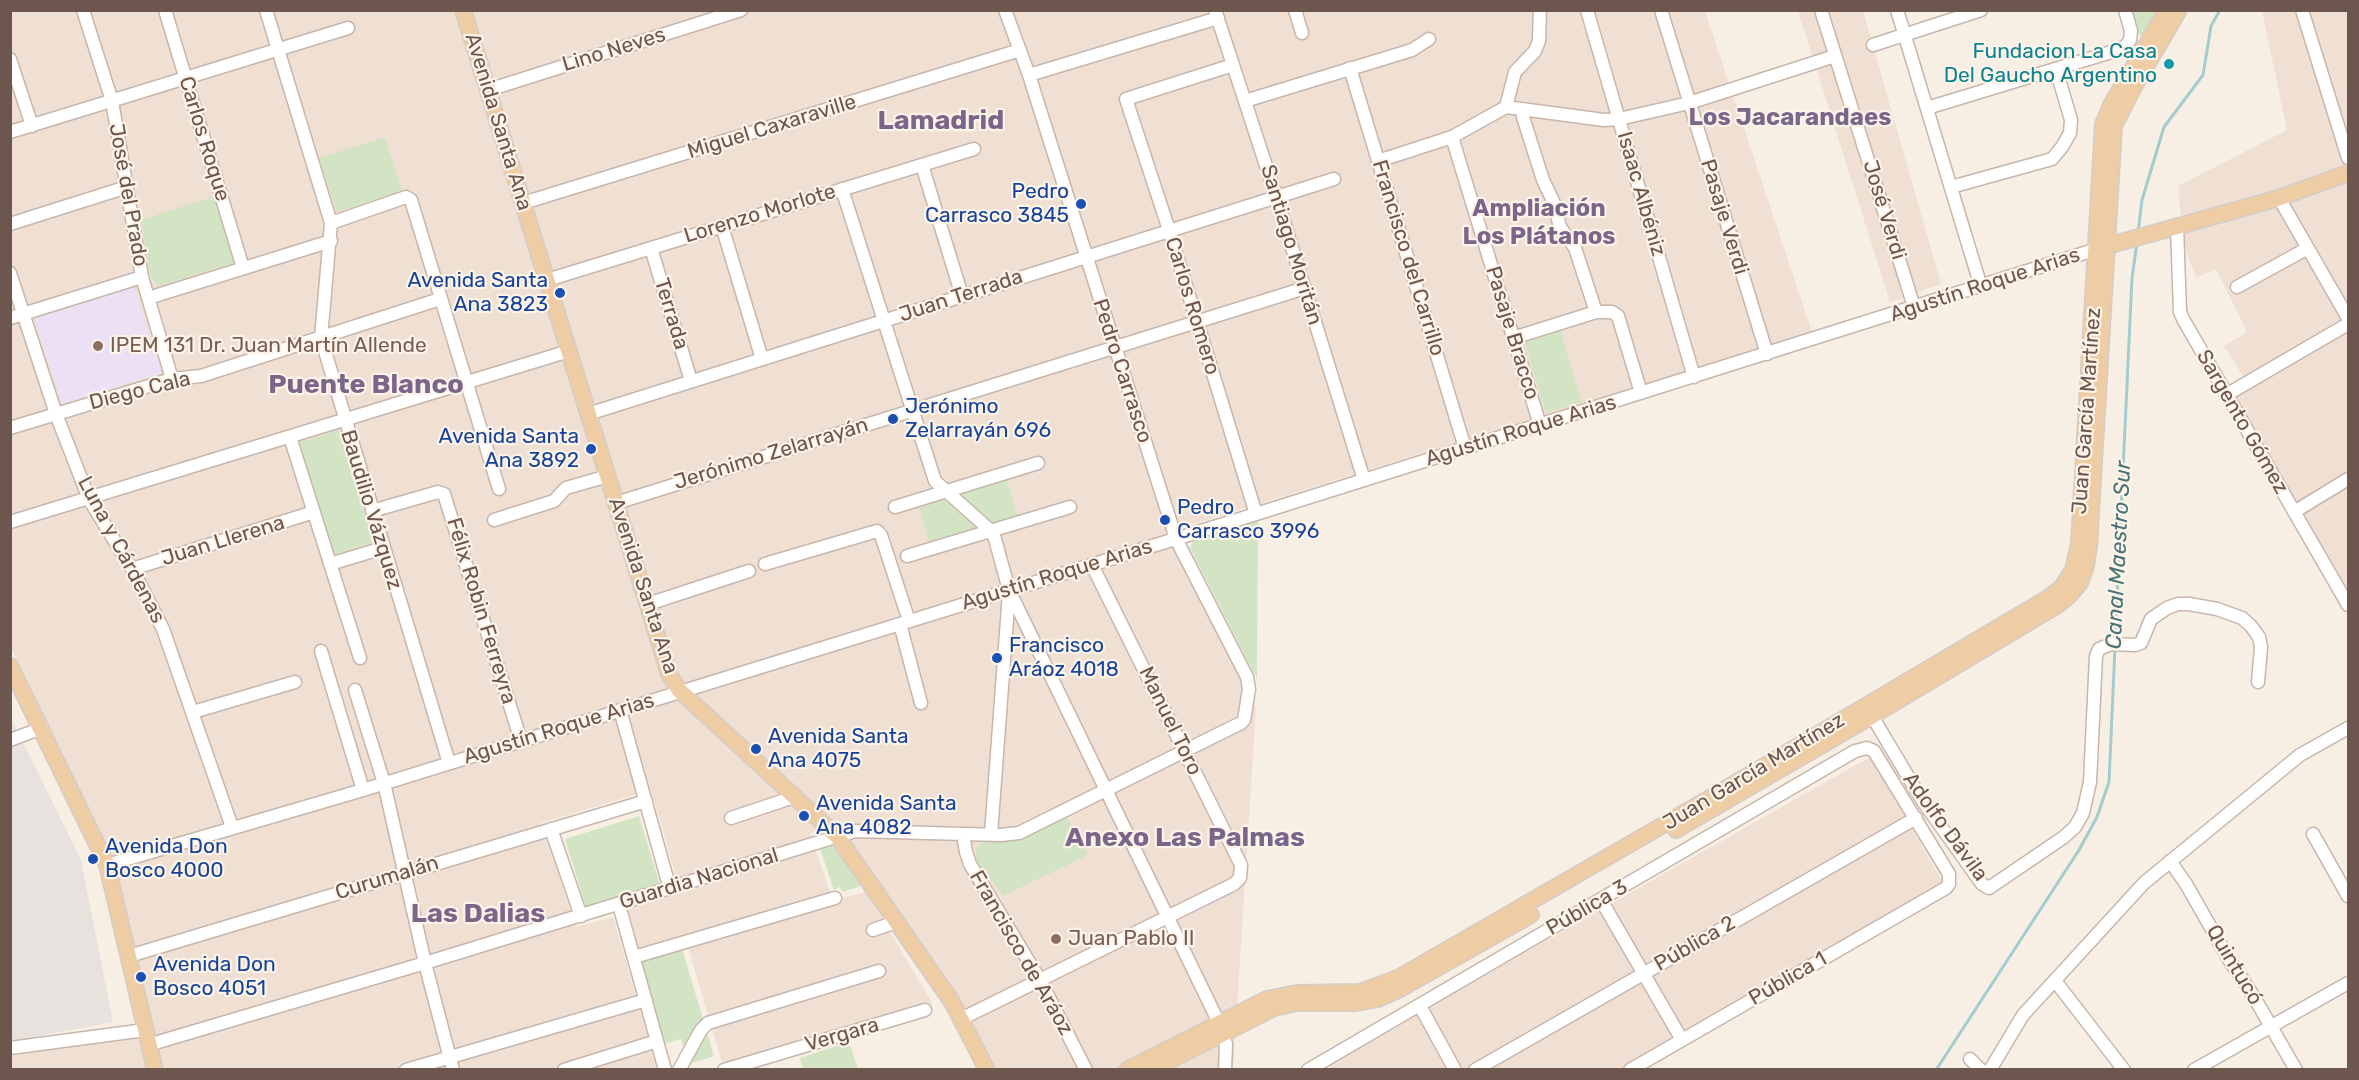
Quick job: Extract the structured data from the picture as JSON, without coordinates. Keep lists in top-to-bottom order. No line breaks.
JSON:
{"streets":{"main road":["Avenida Santa Ana","Juan García Martínez"],"street":["Lino Neves","Miguel Caxaraville","Carlos Roque","Isaac Albéniz","José del Prado","José Verdi","Lorenzo Morlote","Pasaje Verdi","Santiago Moritán","Francisco del Carrillo","Agustín Roque Arias","Juan Terrada","Carlos Romero","Terrada","Pasaje Bracco","Pedro Carrasco","Diego Cala","Sargento Gómez","Jerónimo Zelarrayán","Baudilio Vázquez","Juan Llerena","Luna y Cárdenas","Félix Robin Ferreyra","Manuel Toro","Adolfo Dávila","Curumalán","Guardia Nacional","Pública 3","Pública 2","Francisco de Aráoz","Quintucó","Pública 1","Vergara"]},"crossings":[["Lino Neves","Avenida Santa Ana"],["Avenida Santa Ana","Miguel Caxaraville"],["Avenida Santa Ana","Lorenzo Morlote"],["Avenida Santa Ana","Agustín Roque Arias"],["Avenida Santa Ana","Juan Terrada"],["Avenida Santa Ana","Jerónimo Zelarrayán"],["Avenida Santa Ana","Guardia Nacional"],["Miguel Caxaraville","Pedro Carrasco"],["Isaac Albéniz","Agustín Roque Arias"],["José del Prado","Diego Cala"],["José Verdi","Agustín Roque Arias"],["Lorenzo Morlote","Terrada"],["Pasaje Verdi","Agustín Roque Arias"],["Santiago Moritán","Agustín Roque Arias"],["Santiago Moritán","Juan Terrada"],["Santiago Moritán","Carlos Romero"],["Santiago Moritán","Jerónimo Zelarrayán"],["Francisco del Carrillo","Agustín Roque Arias"],["Agustín Roque Arias","Carlos Romero"],["Agustín Roque Arias","Pasaje Bracco"],["Agustín Roque Arias","Pedro Carrasco"],["Agustín Roque Arias","Juan García Martínez"],["Agustín Roque Arias","Baudilio Vázquez"],["Agustín Roque Arias","Luna y Cárdenas"],["Agustín Roque Arias","Félix Robin Ferreyra"],["Agustín Roque Arias","Manuel Toro"],["Juan Terrada","Carlos Romero"],["Juan Terrada","Terrada"],["Juan Terrada","Pedro Carrasco"],["Carlos Romero","Jerónimo Zelarrayán"],["Pedro Carrasco","Jerónimo Zelarrayán"],["Pedro Carrasco","Guardia Nacional"],["Diego Cala","Baudilio Vázquez"],["Diego Cala","Luna y Cárdenas"],["Juan García Martínez","Adolfo Dávila"],["Baudilio Vázquez","Félix Robin Ferreyra"],["Juan Llerena","Luna y Cárdenas"],["Manuel Toro","Guardia Nacional"],["Guardia Nacional","Francisco de Aráoz"],["Pública 3","Pública 2"],["Pública 3","Pública 1"],["Pública 2","Pública 1"]],"districts":["Los Jacarandaes","Lamadrid","Ampliación Los Plátanos","Puente Blanco","Anexo Las Palmas","Las Dalias"],"water":["Canal Maestro Sur"],"places":["Fundacion La Casa Del Gaucho Argentino","Pedro Carrasco 3845","Avenida Santa Ana 3823","IPEM 131 Dr. Juan Martín Allende","Jerónimo Zelarrayán 696","Avenida Santa Ana 3892","Pedro Carrasco 3996","Francisco Aráoz 4018","Avenida Santa Ana 4075","Avenida Santa Ana 4082","Avenida Don Bosco 4000","Juan Pablo II","Avenida Don Bosco 4051"]}
